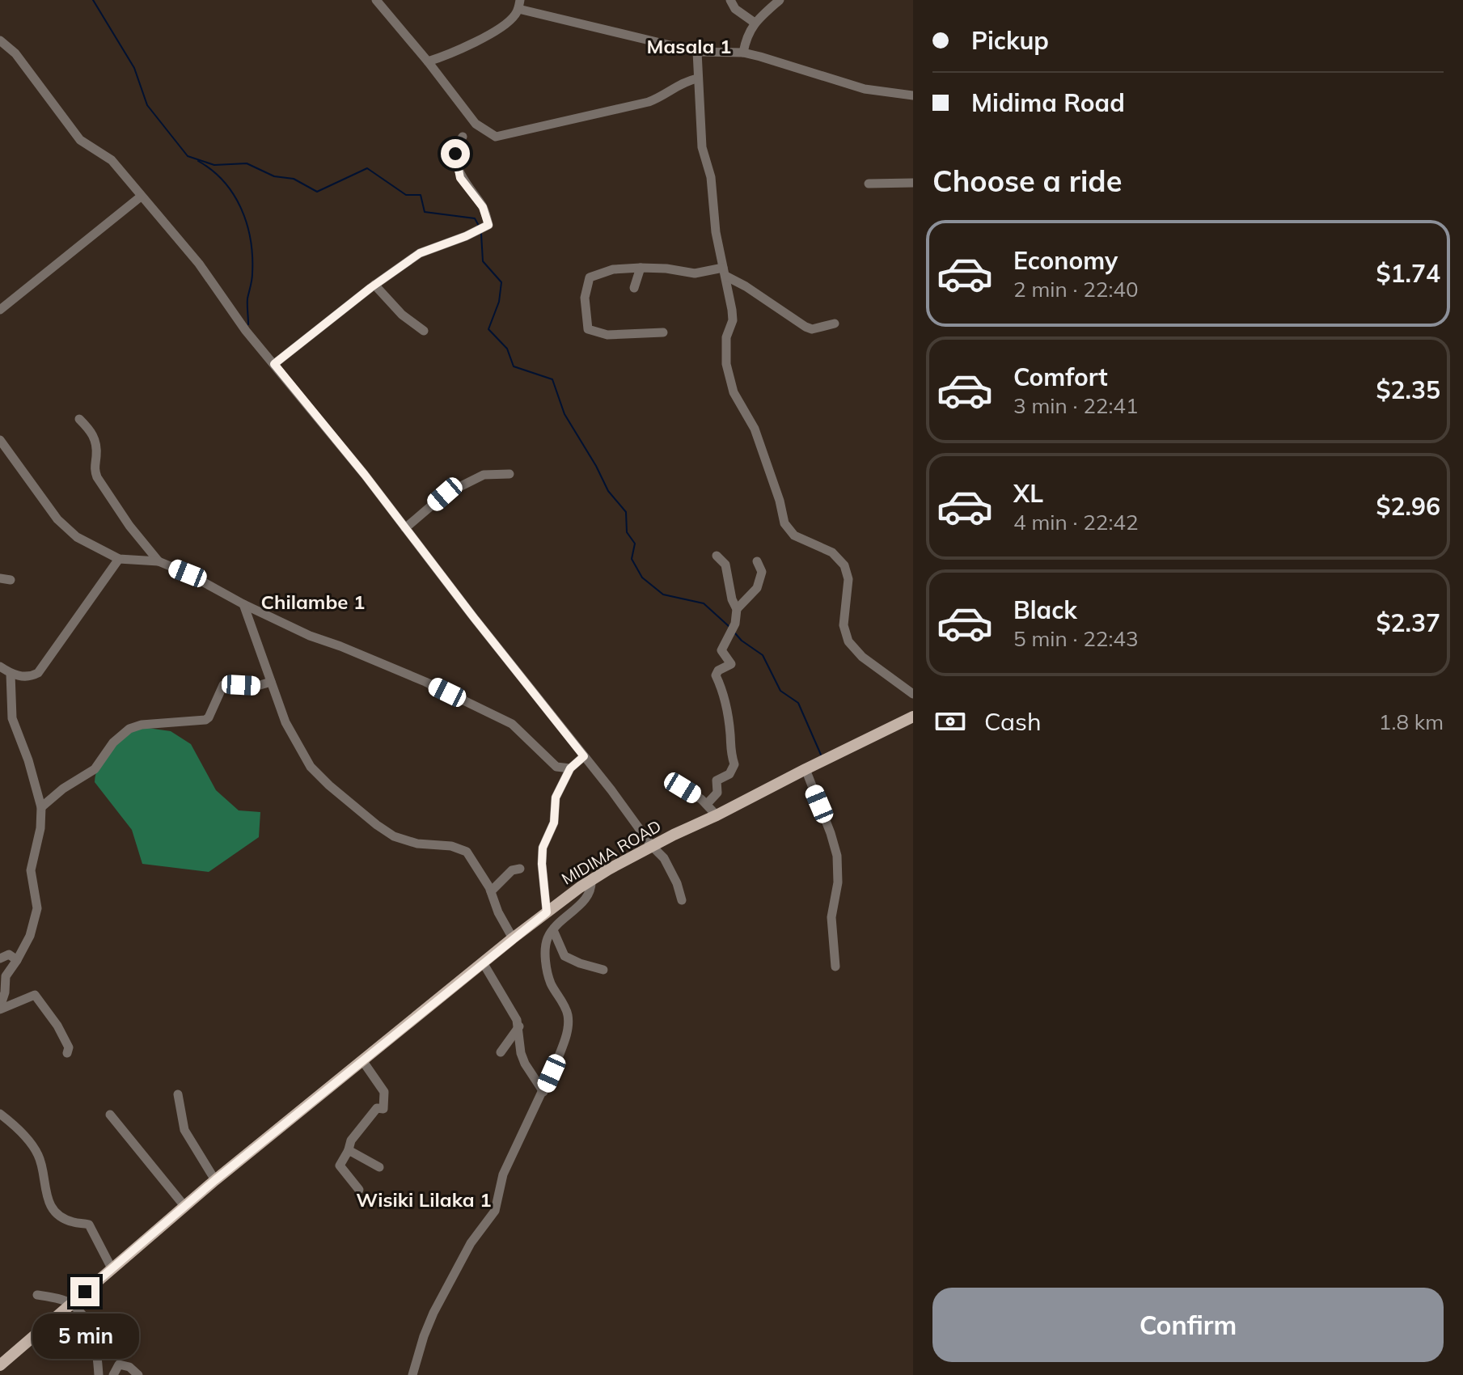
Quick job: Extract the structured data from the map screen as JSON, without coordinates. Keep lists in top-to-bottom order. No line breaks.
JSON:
{"streets":{"main road":["MIDIMA ROAD"]},"districts":["Masala 1","Chilambe 1","Wisiki Lilaka 1"],"page":{"banner":["Pickup","Midima Road"],"heading":"Choose a ride","list":[{"name":"Economy","note":"2 min · 22:40","value":"$1.74"},{"name":"Comfort","note":"3 min · 22:41","value":"$2.35"},{"name":"XL","note":"4 min · 22:42","value":"$2.96"},{"name":"Black","note":"5 min · 22:43","value":"$2.37"}],"pay":["Cash","1.8 km"],"buttons":"Confirm","bubble":"5 min"}}
